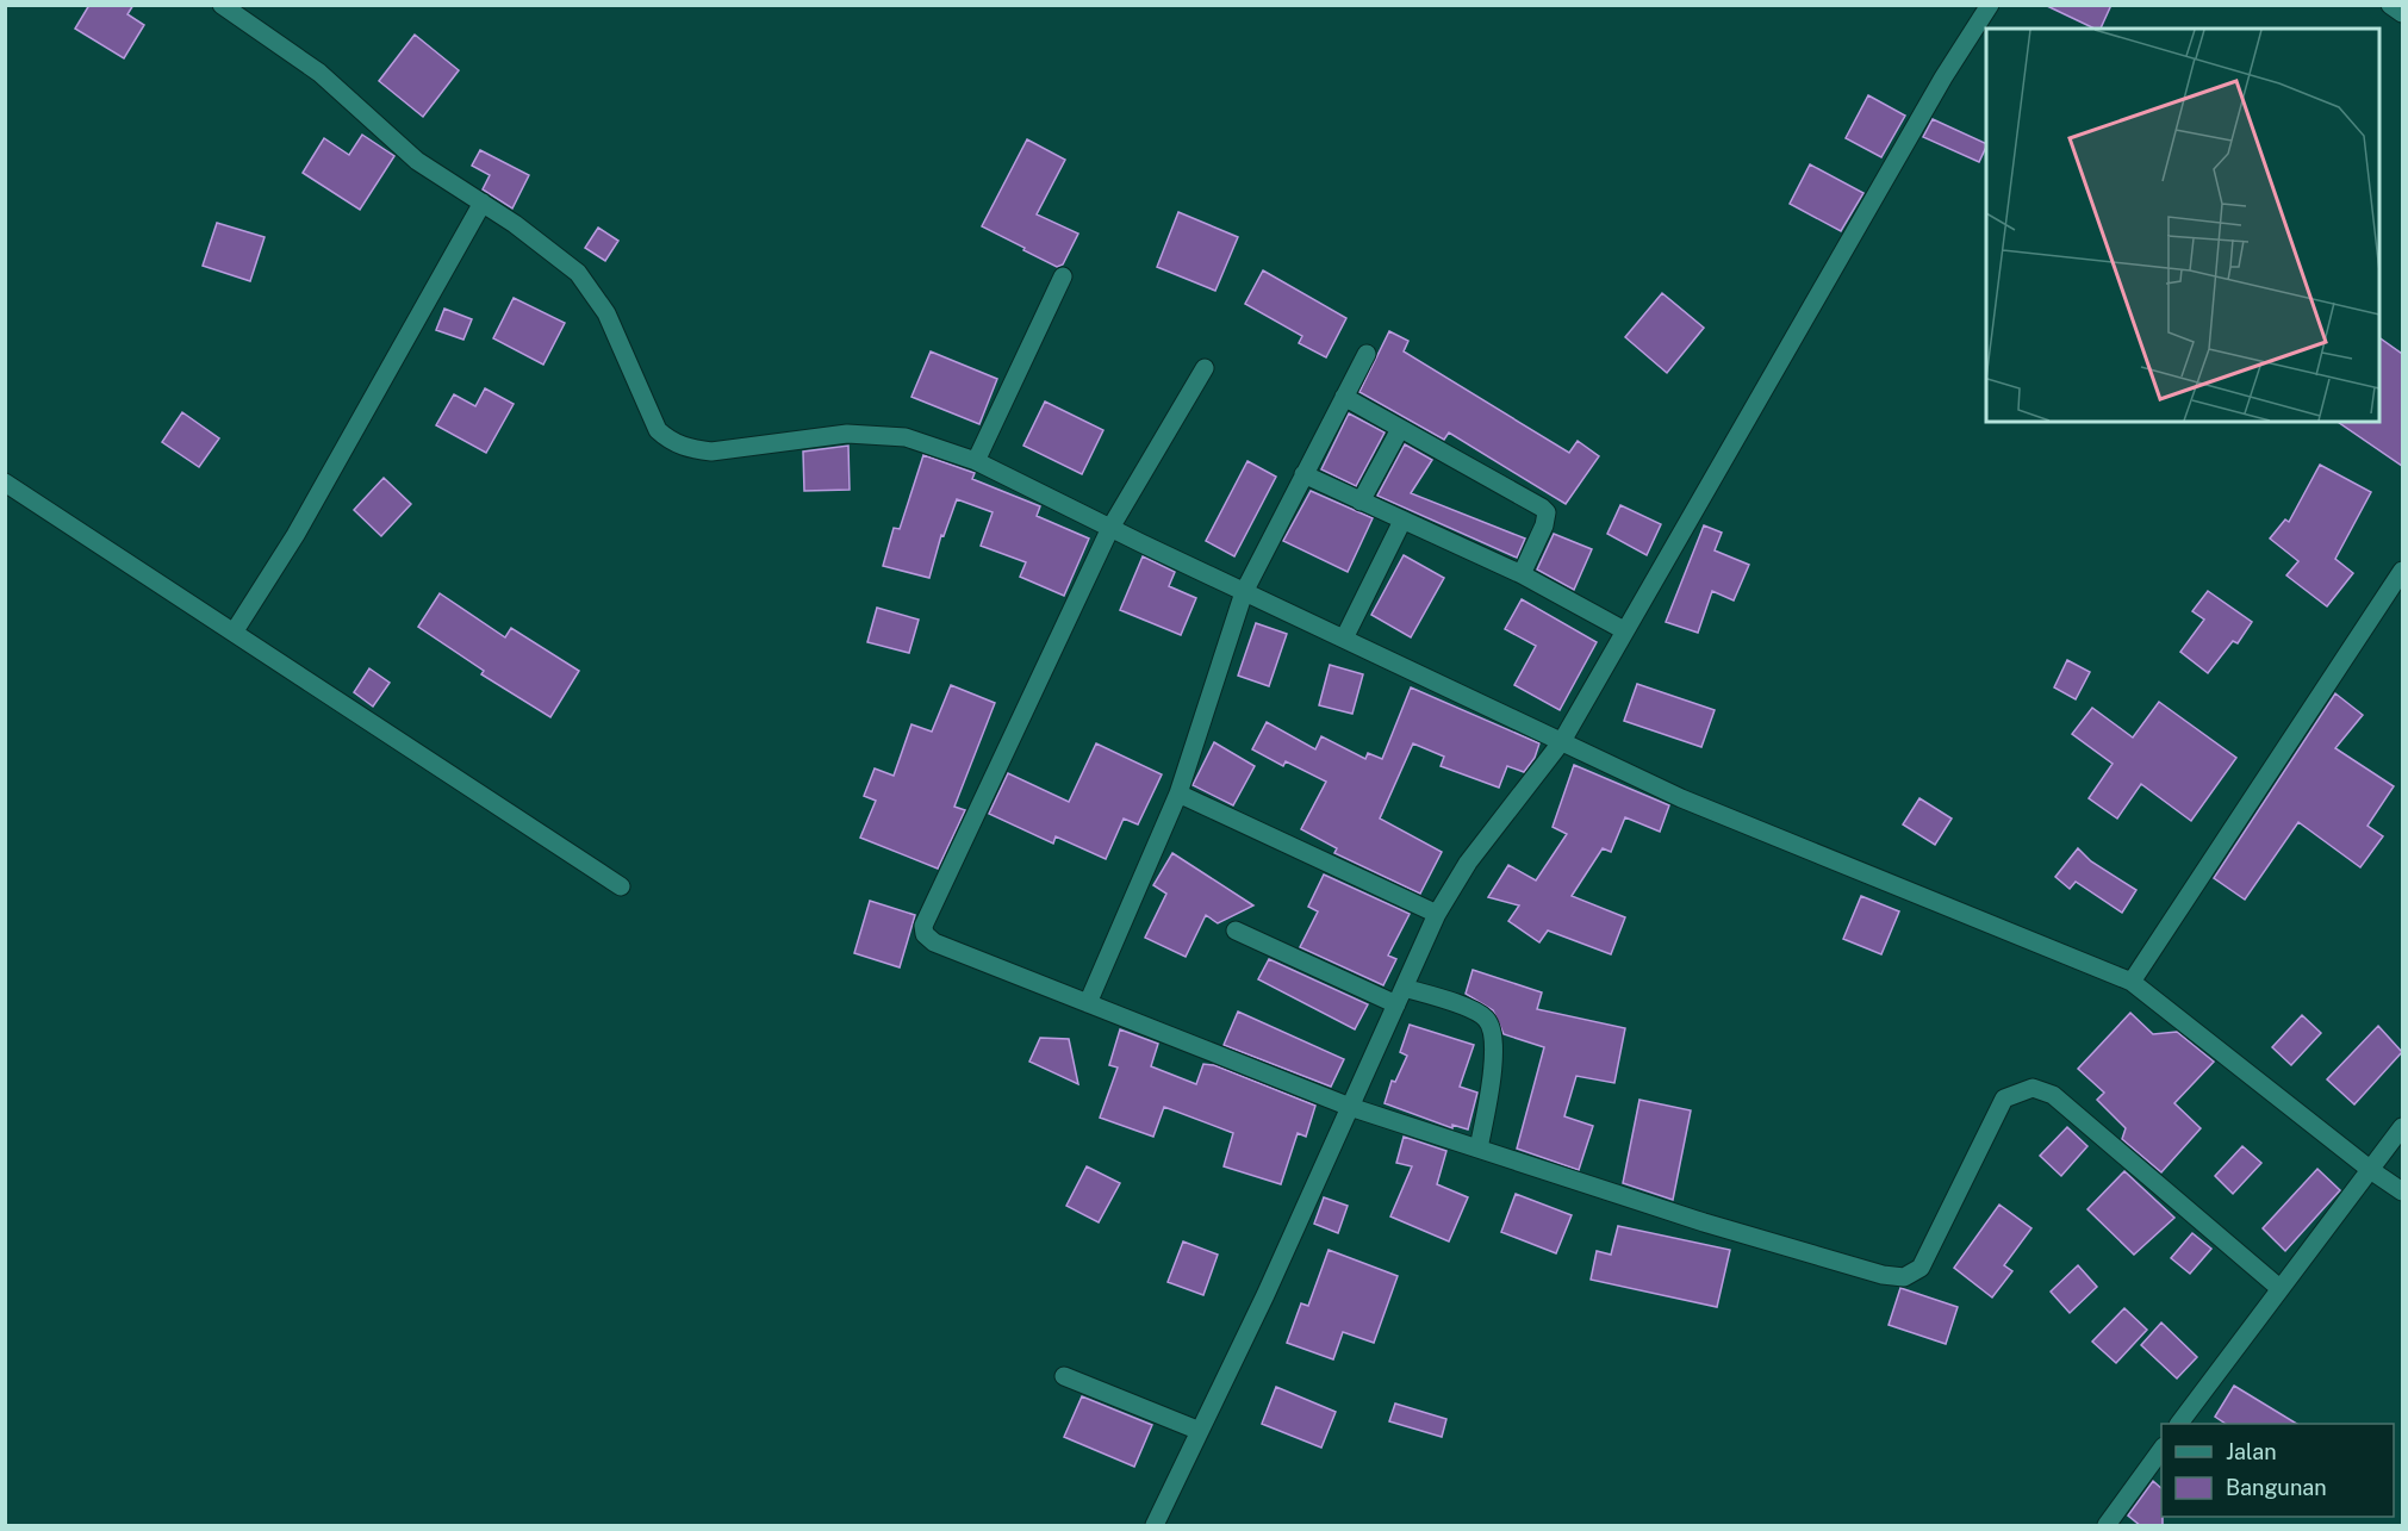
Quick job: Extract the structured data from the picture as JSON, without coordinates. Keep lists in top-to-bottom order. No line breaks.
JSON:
{"legend":["Jalan","Bangunan"]}
